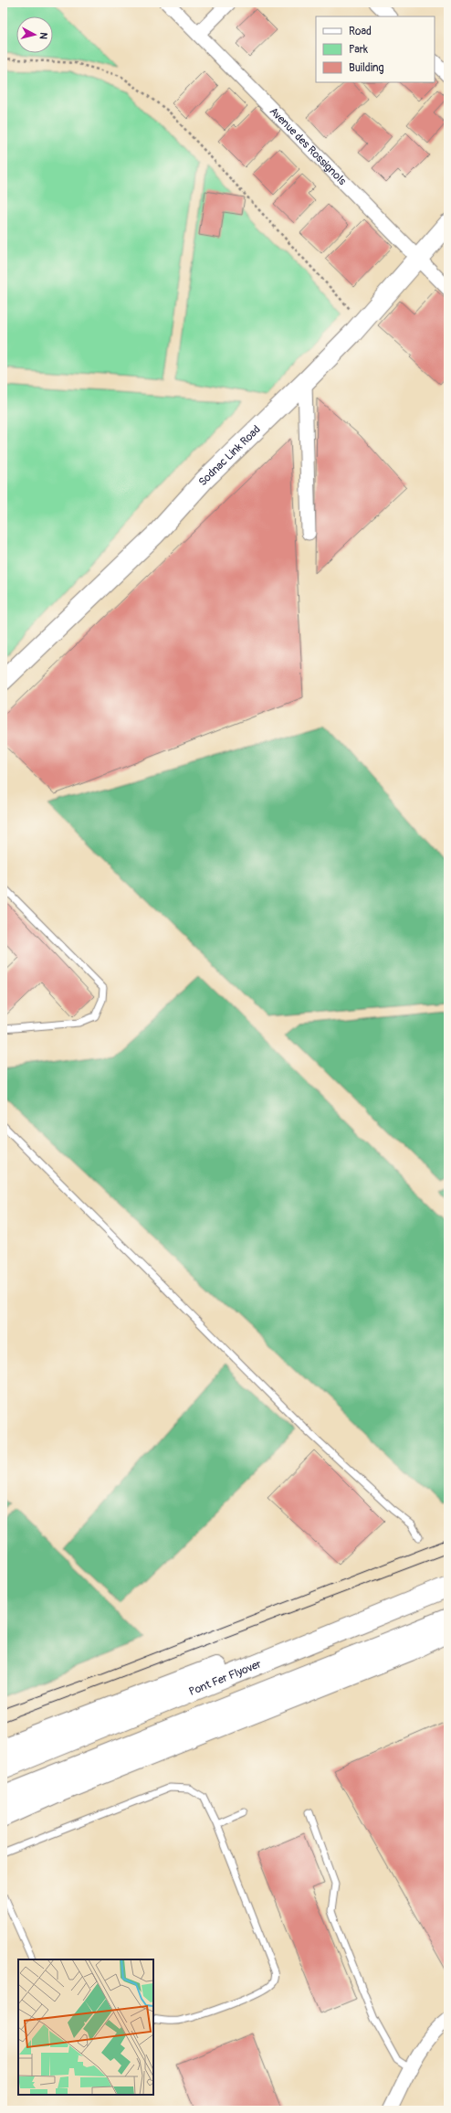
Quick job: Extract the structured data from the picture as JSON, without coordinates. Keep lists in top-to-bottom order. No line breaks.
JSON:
{"streets":{"highway":["Pont Fer Flyover"],"main road":["Sodnac Link Road"],"street":["Avenue des Rossignols"]},"crossings":[["Avenue des Rossignols","Sodnac Link Road"]],"legend":["Road","Park","Building"],"north":"right"}
